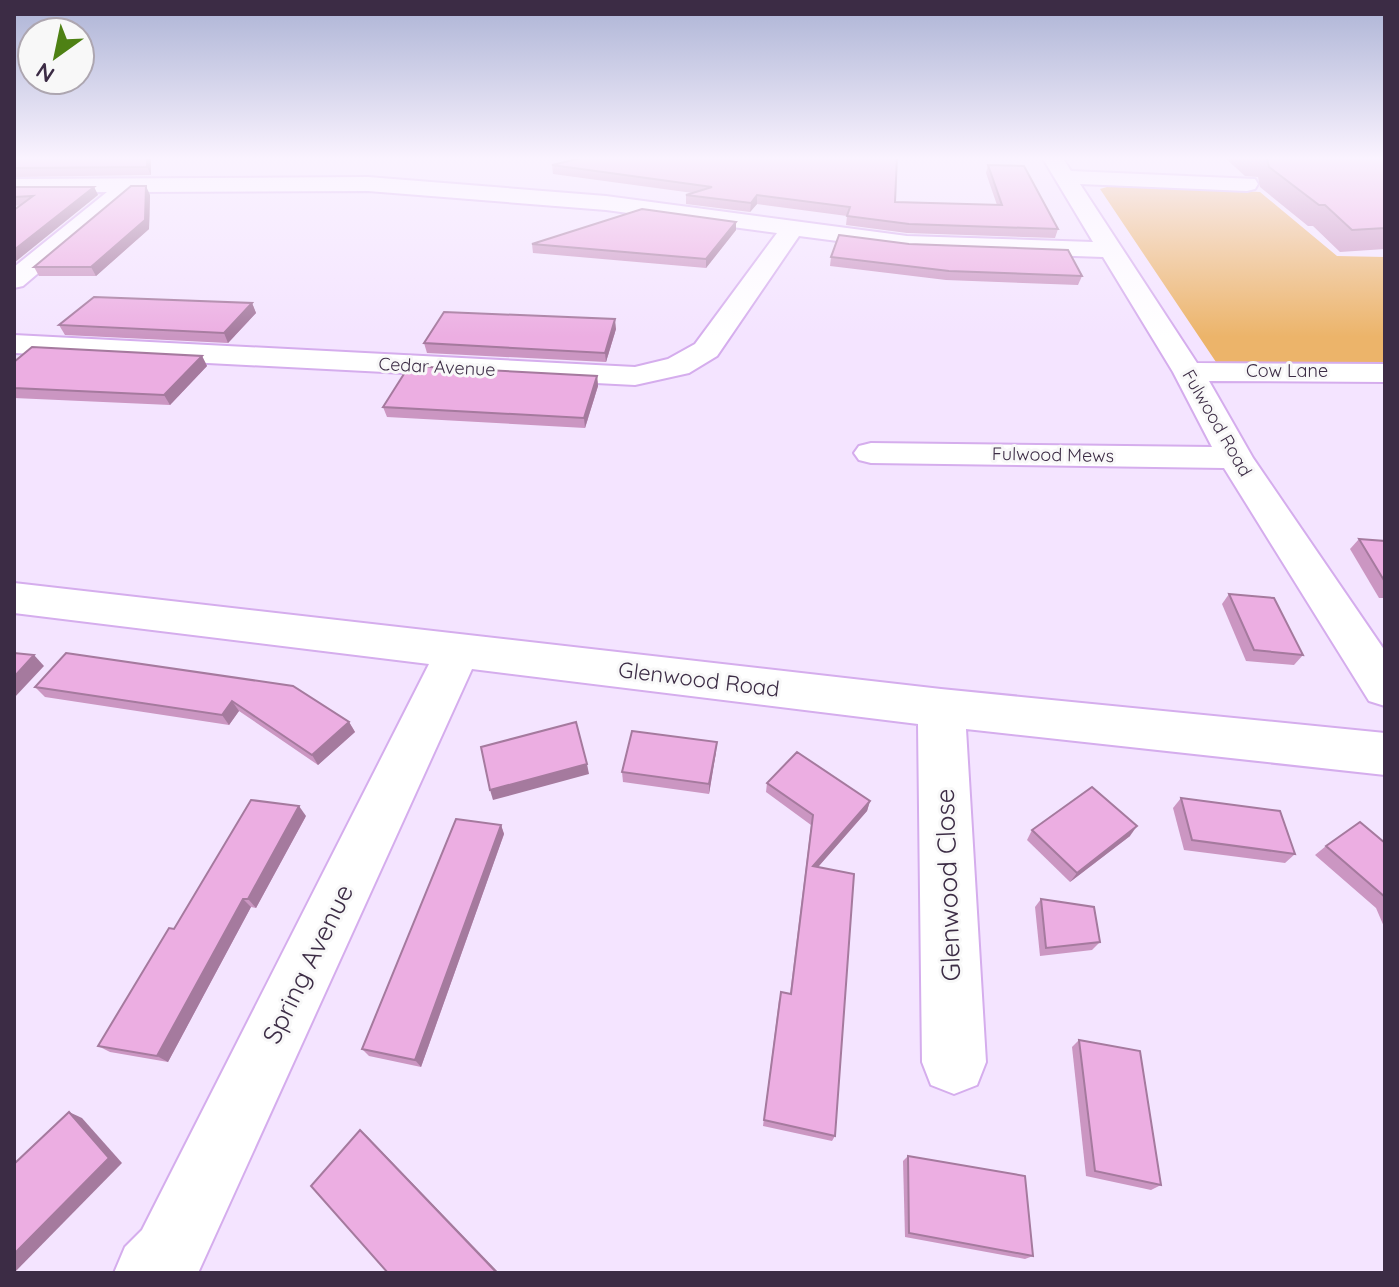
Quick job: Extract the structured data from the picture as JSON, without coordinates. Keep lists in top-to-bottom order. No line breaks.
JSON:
{"streets":{"street":["Cedar Avenue","Cow Lane","Fulwood Road","Fulwood Mews","Glenwood Road","Glenwood Close","Spring Avenue"]},"crossings":[["Cow Lane","Fulwood Road"],["Fulwood Road","Fulwood Mews"],["Glenwood Road","Glenwood Close"],["Glenwood Road","Spring Avenue"]],"north":"bottom left"}
